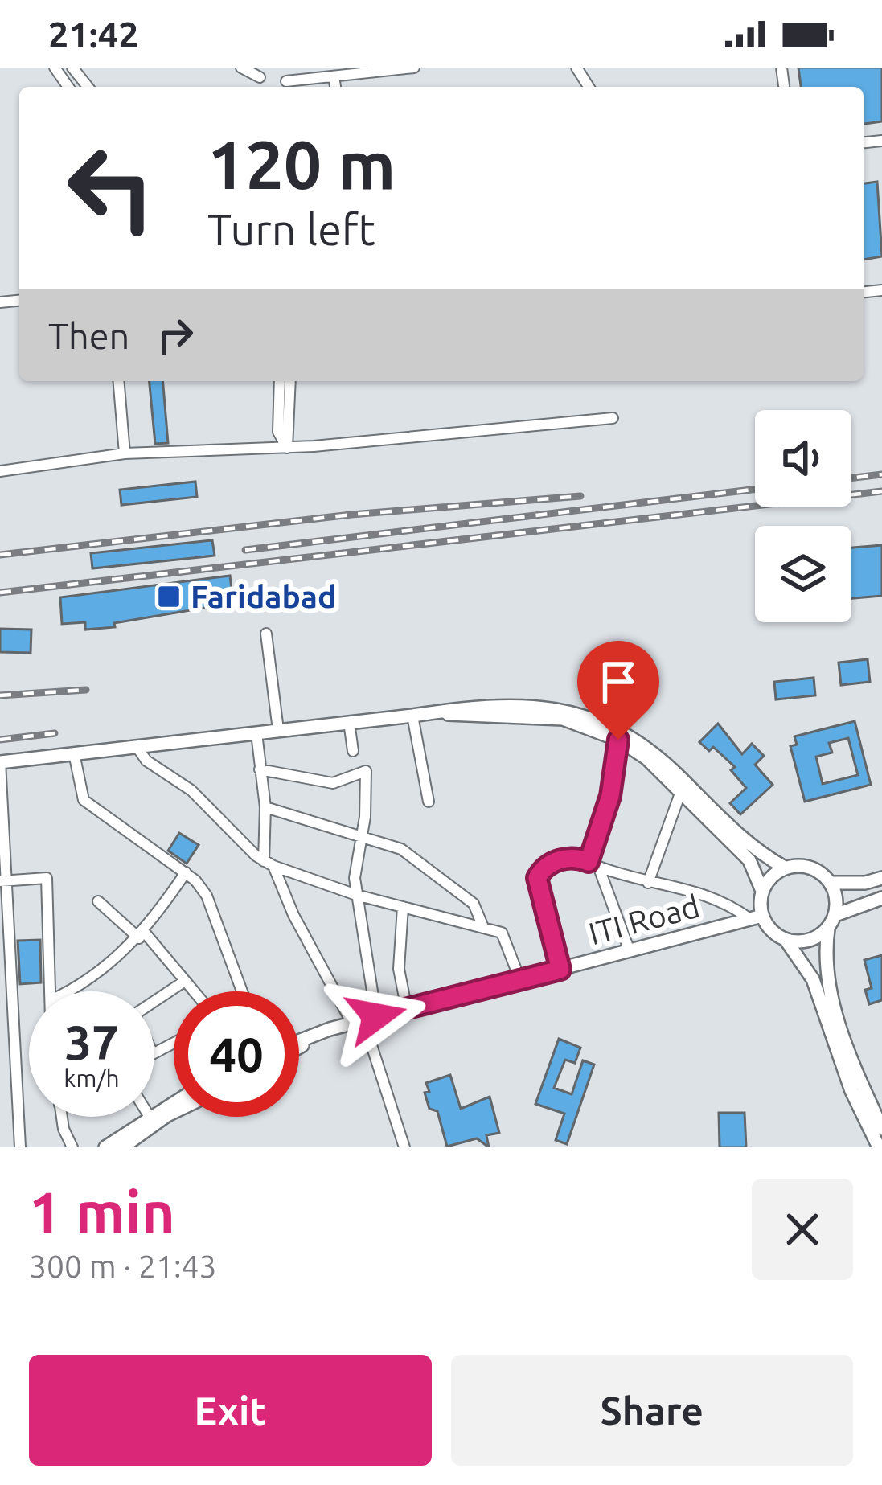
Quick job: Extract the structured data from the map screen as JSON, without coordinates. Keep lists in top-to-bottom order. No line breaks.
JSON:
{"streets":{"street":["ITI Road"]},"places":{"transit":["Faridabad"]},"page":{"status":"21:42","turn":["120 m","Turn left"],"then":"Then","speed":"37 km/h","limit":"40","heading":["1 min","300 m · 21:43"],"buttons":["Exit","Share"]}}
